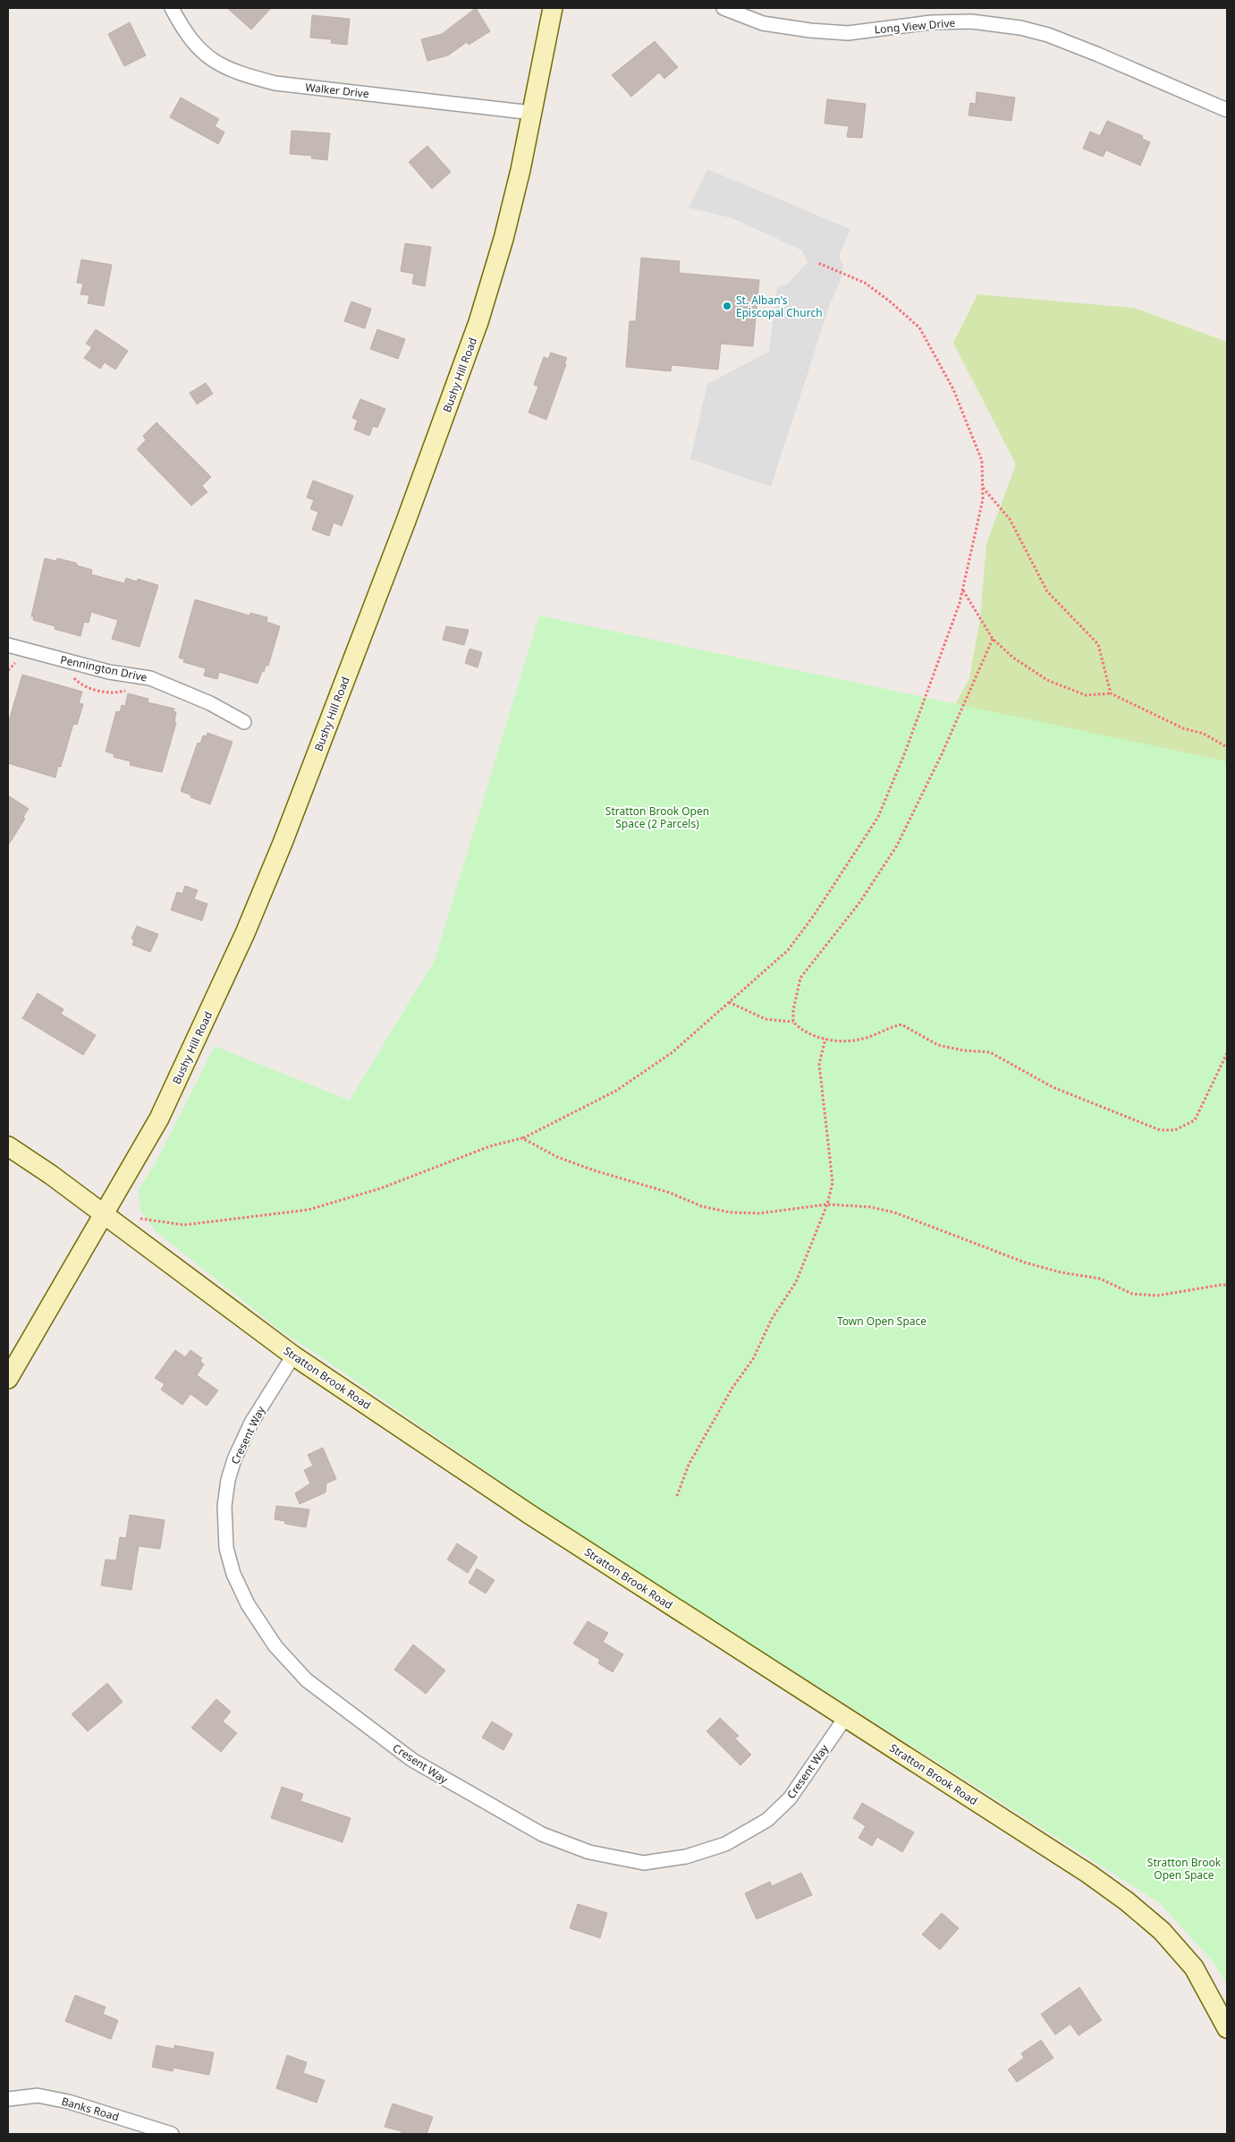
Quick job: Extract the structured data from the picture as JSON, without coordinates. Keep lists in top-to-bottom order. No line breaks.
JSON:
{"streets":{"street":["Long View Drive","Walker Drive","Bushy Hill Road","Pennington Drive","Stratton Brook Road","Cresent Way","Banks Road"]},"crossings":[["Walker Drive","Bushy Hill Road"],["Bushy Hill Road","Stratton Brook Road"],["Stratton Brook Road","Cresent Way"]],"parks":["Stratton Brook Open Space (2 Parcels)","Town Open Space","Stratton Brook Open Space"],"places":["St. Alban's Episcopal Church"]}
